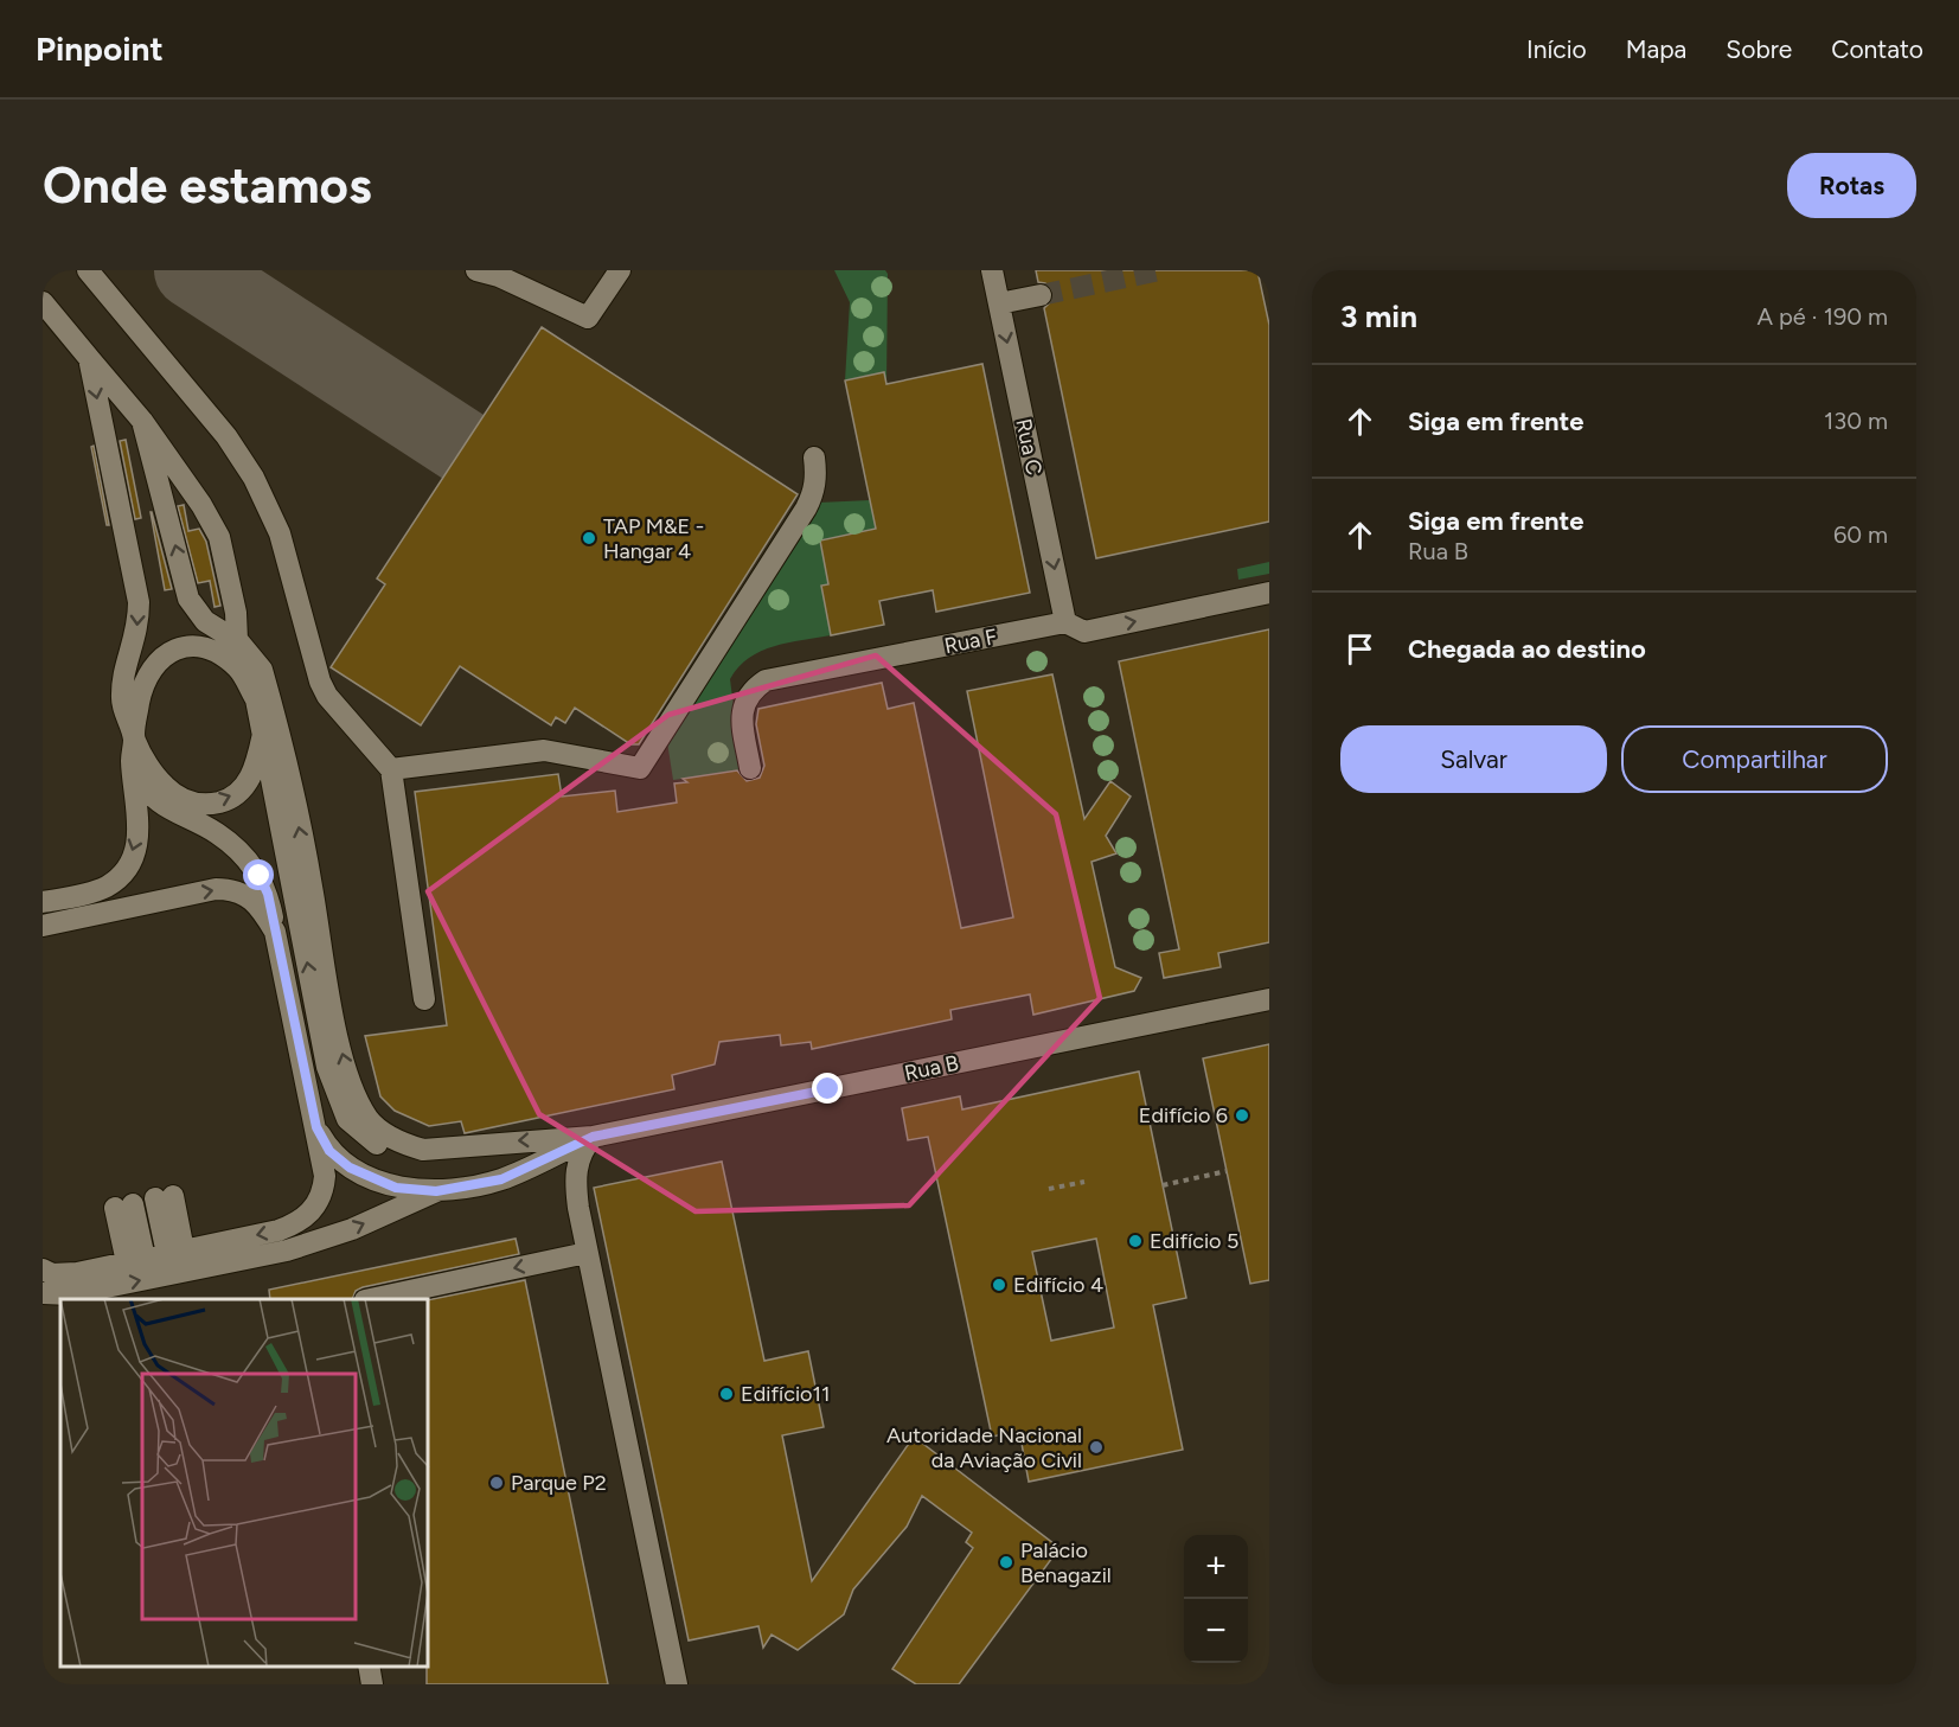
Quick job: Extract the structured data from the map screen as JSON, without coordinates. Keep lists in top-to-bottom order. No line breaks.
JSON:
{"streets":{"street":["Rua C","Rua F","Rua B"]},"crossings":[["Rua C","Rua F"]],"one_way":["Rua C"],"places":["TAP M&E - Hangar 4","Edifício 6","Edifício 5","Edifício 4","Edifício11","Autoridade Nacional da Aviação Civil","Parque P2","Palácio Benagazil"],"page":{"header":"Pinpoint","nav":["Início","Mapa","Sobre","Contato"],"buttons":["Rotas",["Salvar","Compartilhar"]],"title":"Onde estamos","heading":["3 min","A pé · 190 m"],"list":[["Siga em frente","130 m"],["Siga em frente","Rua B","60 m"],"Chegada ao destino"],"map_buttons":["+","−"]}}
